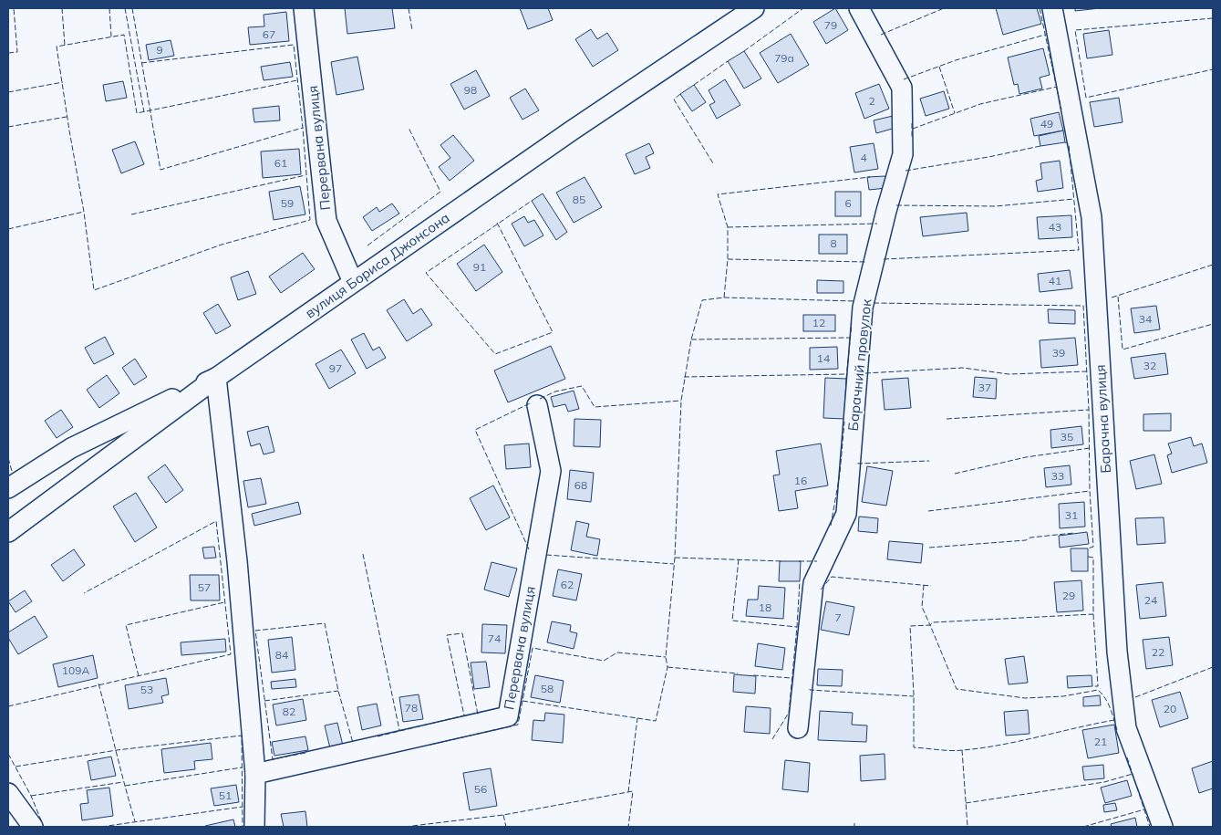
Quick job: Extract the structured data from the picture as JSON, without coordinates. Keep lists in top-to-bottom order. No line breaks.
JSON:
{"streets":{"street":["Перервана вулиця","вулиця Бориса Джонсона","Барачний провулок","Барачна вулиця"]},"crossings":[["Перервана вулиця","вулиця Бориса Джонсона"]],"house_numbers":["79","67","9","79а","98","2","49","4","61","85","59","6","43","8","91","41","34","12","39","14","32","97","37","35","33","16","68","31","62","57","29","24","18","7","74","22","84","109А","58","53","78","20","82","21","56","51"]}
